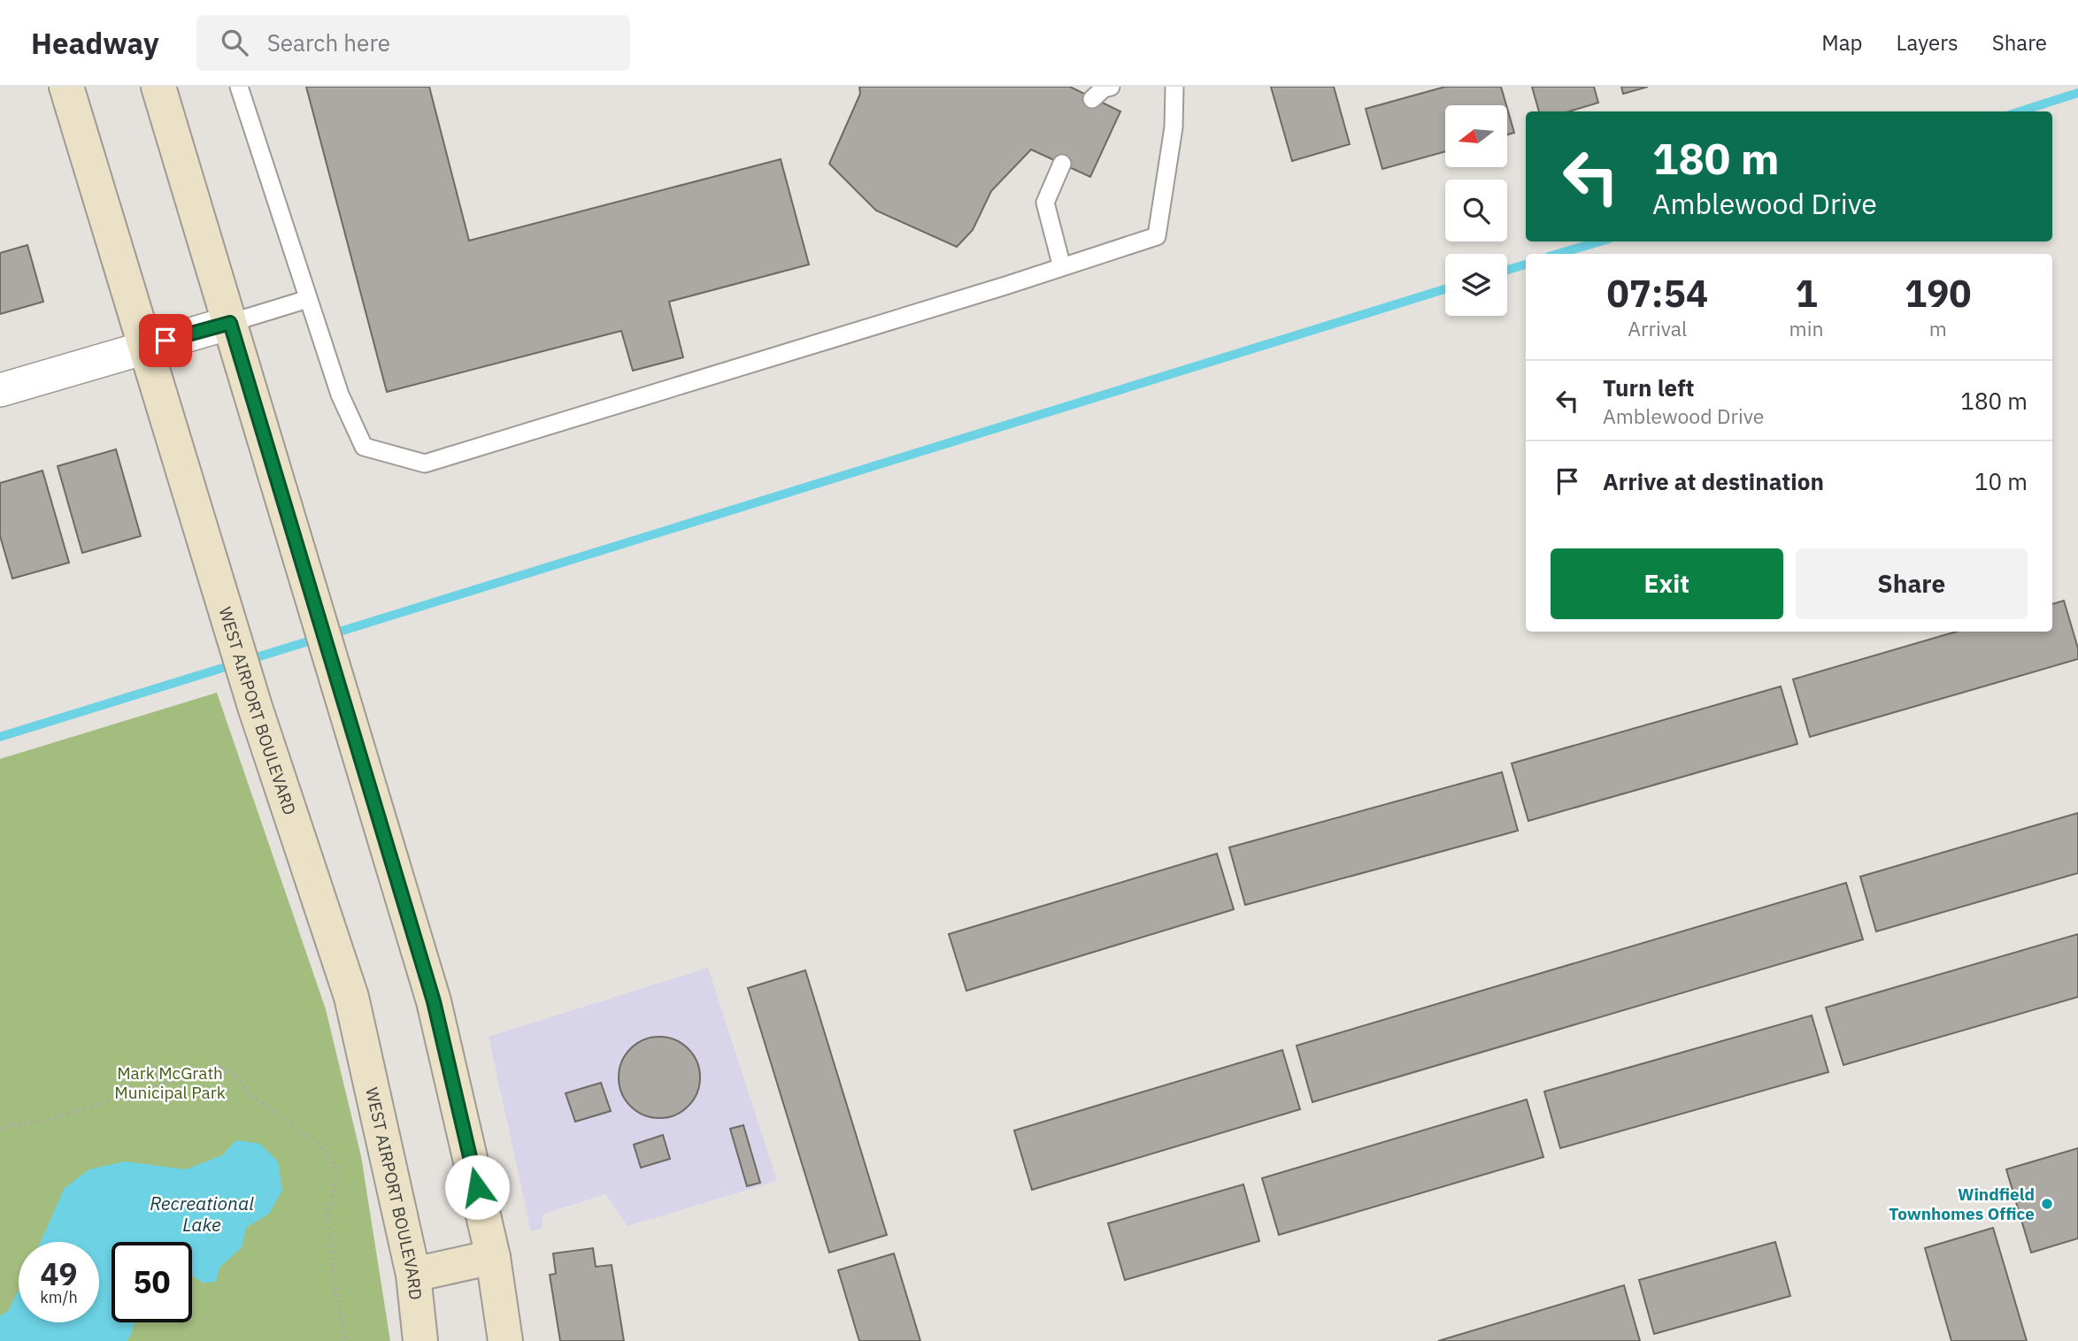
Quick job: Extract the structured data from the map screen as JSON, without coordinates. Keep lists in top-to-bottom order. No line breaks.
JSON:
{"streets":{"main road":["WEST AIRPORT BOULEVARD"]},"water":["Recreational Lake"],"parks":["Mark McGrath Municipal Park"],"places":["Windfield Townhomes Office"],"north":"left","page":{"header":"Headway","search":"Search here","nav":["Map","Layers","Share"],"turn":["180 m","Amblewood Drive"],"eta":["07:54","Arrival","1","min","190","m"],"list":[{"name":"Turn left","note":"Amblewood Drive","value":"180 m"},{"name":"Arrive at destination","value":"10 m"}],"buttons":["Exit","Share"],"speed":"49 km/h","limit":"50"}}
